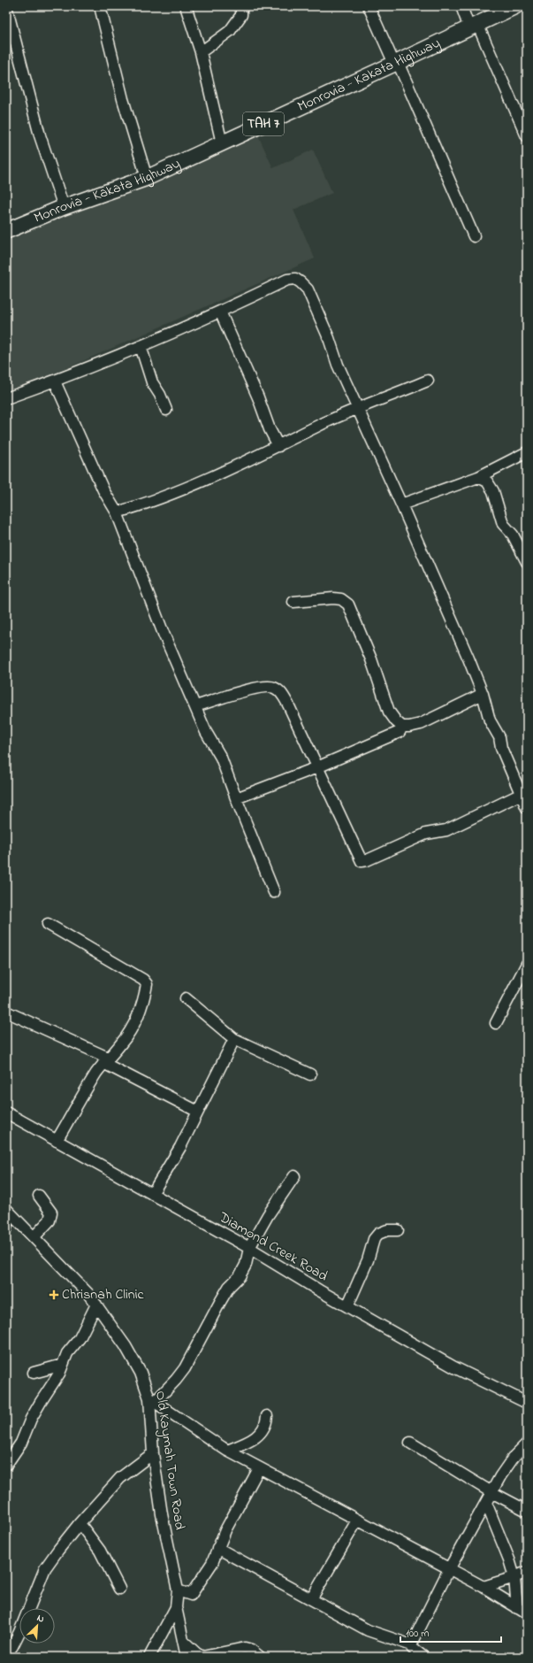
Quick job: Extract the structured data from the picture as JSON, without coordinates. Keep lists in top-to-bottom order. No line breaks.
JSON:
{"streets":{"highway":["Monrovia - Kakata Highway","TAH 7"],"street":["Diamond Creek Road","Old Kaymah Town Road"]},"places":{"health":["Chrisnah Clinic"]},"scale_bar":"100 m","north":"top right"}
